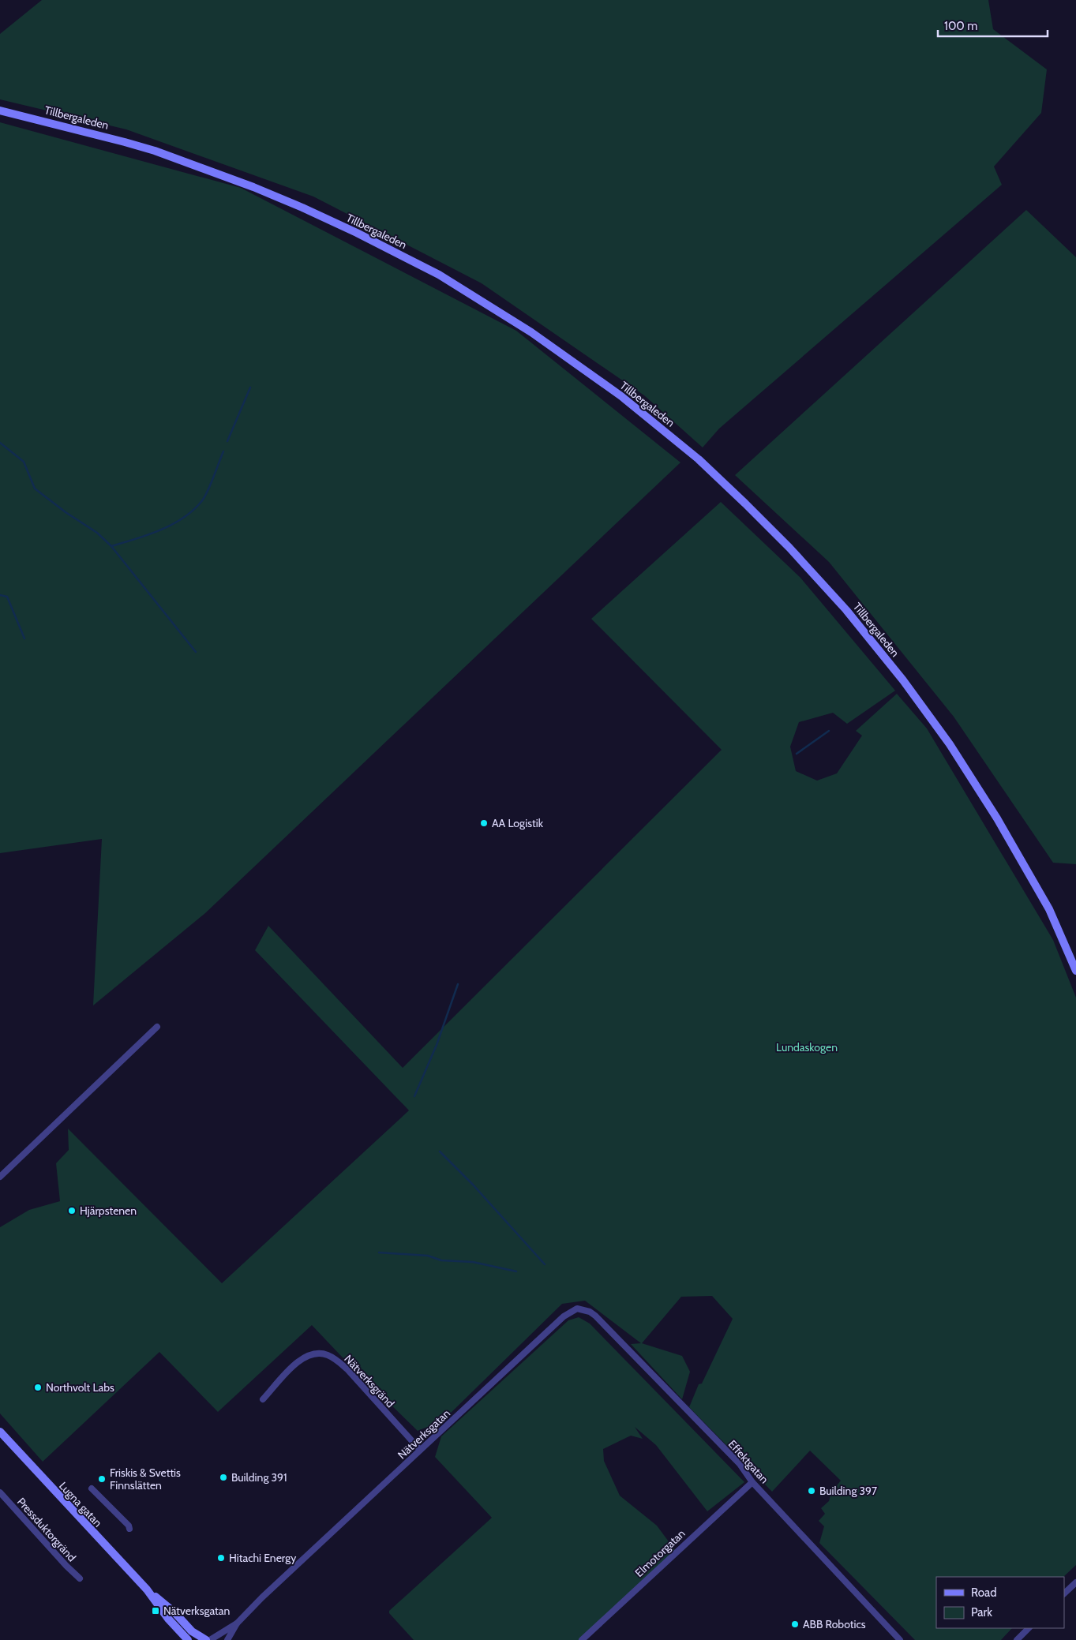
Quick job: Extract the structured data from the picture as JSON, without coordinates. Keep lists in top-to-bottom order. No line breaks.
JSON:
{"streets":{"main road":["Tillbergaleden","Lugna gatan"],"street":["Nätverksgränd","Nätverksgatan","Effektgatan","Pressduktorgränd","Elmotorgatan"]},"crossings":[["Nätverksgränd","Nätverksgatan"],["Nätverksgatan","Effektgatan"],["Effektgatan","Elmotorgatan"]],"parks":["Lundaskogen"],"places":{"other":["AA Logistik","Hjärpstenen","Northvolt Labs","Building 391","Friskis & Svettis Finnslätten","Building 397","Hitachi Energy","ABB Robotics"],"transit":["Nätverksgatan"]},"legend":["Road","Park"],"scale_bar":"100 m"}
